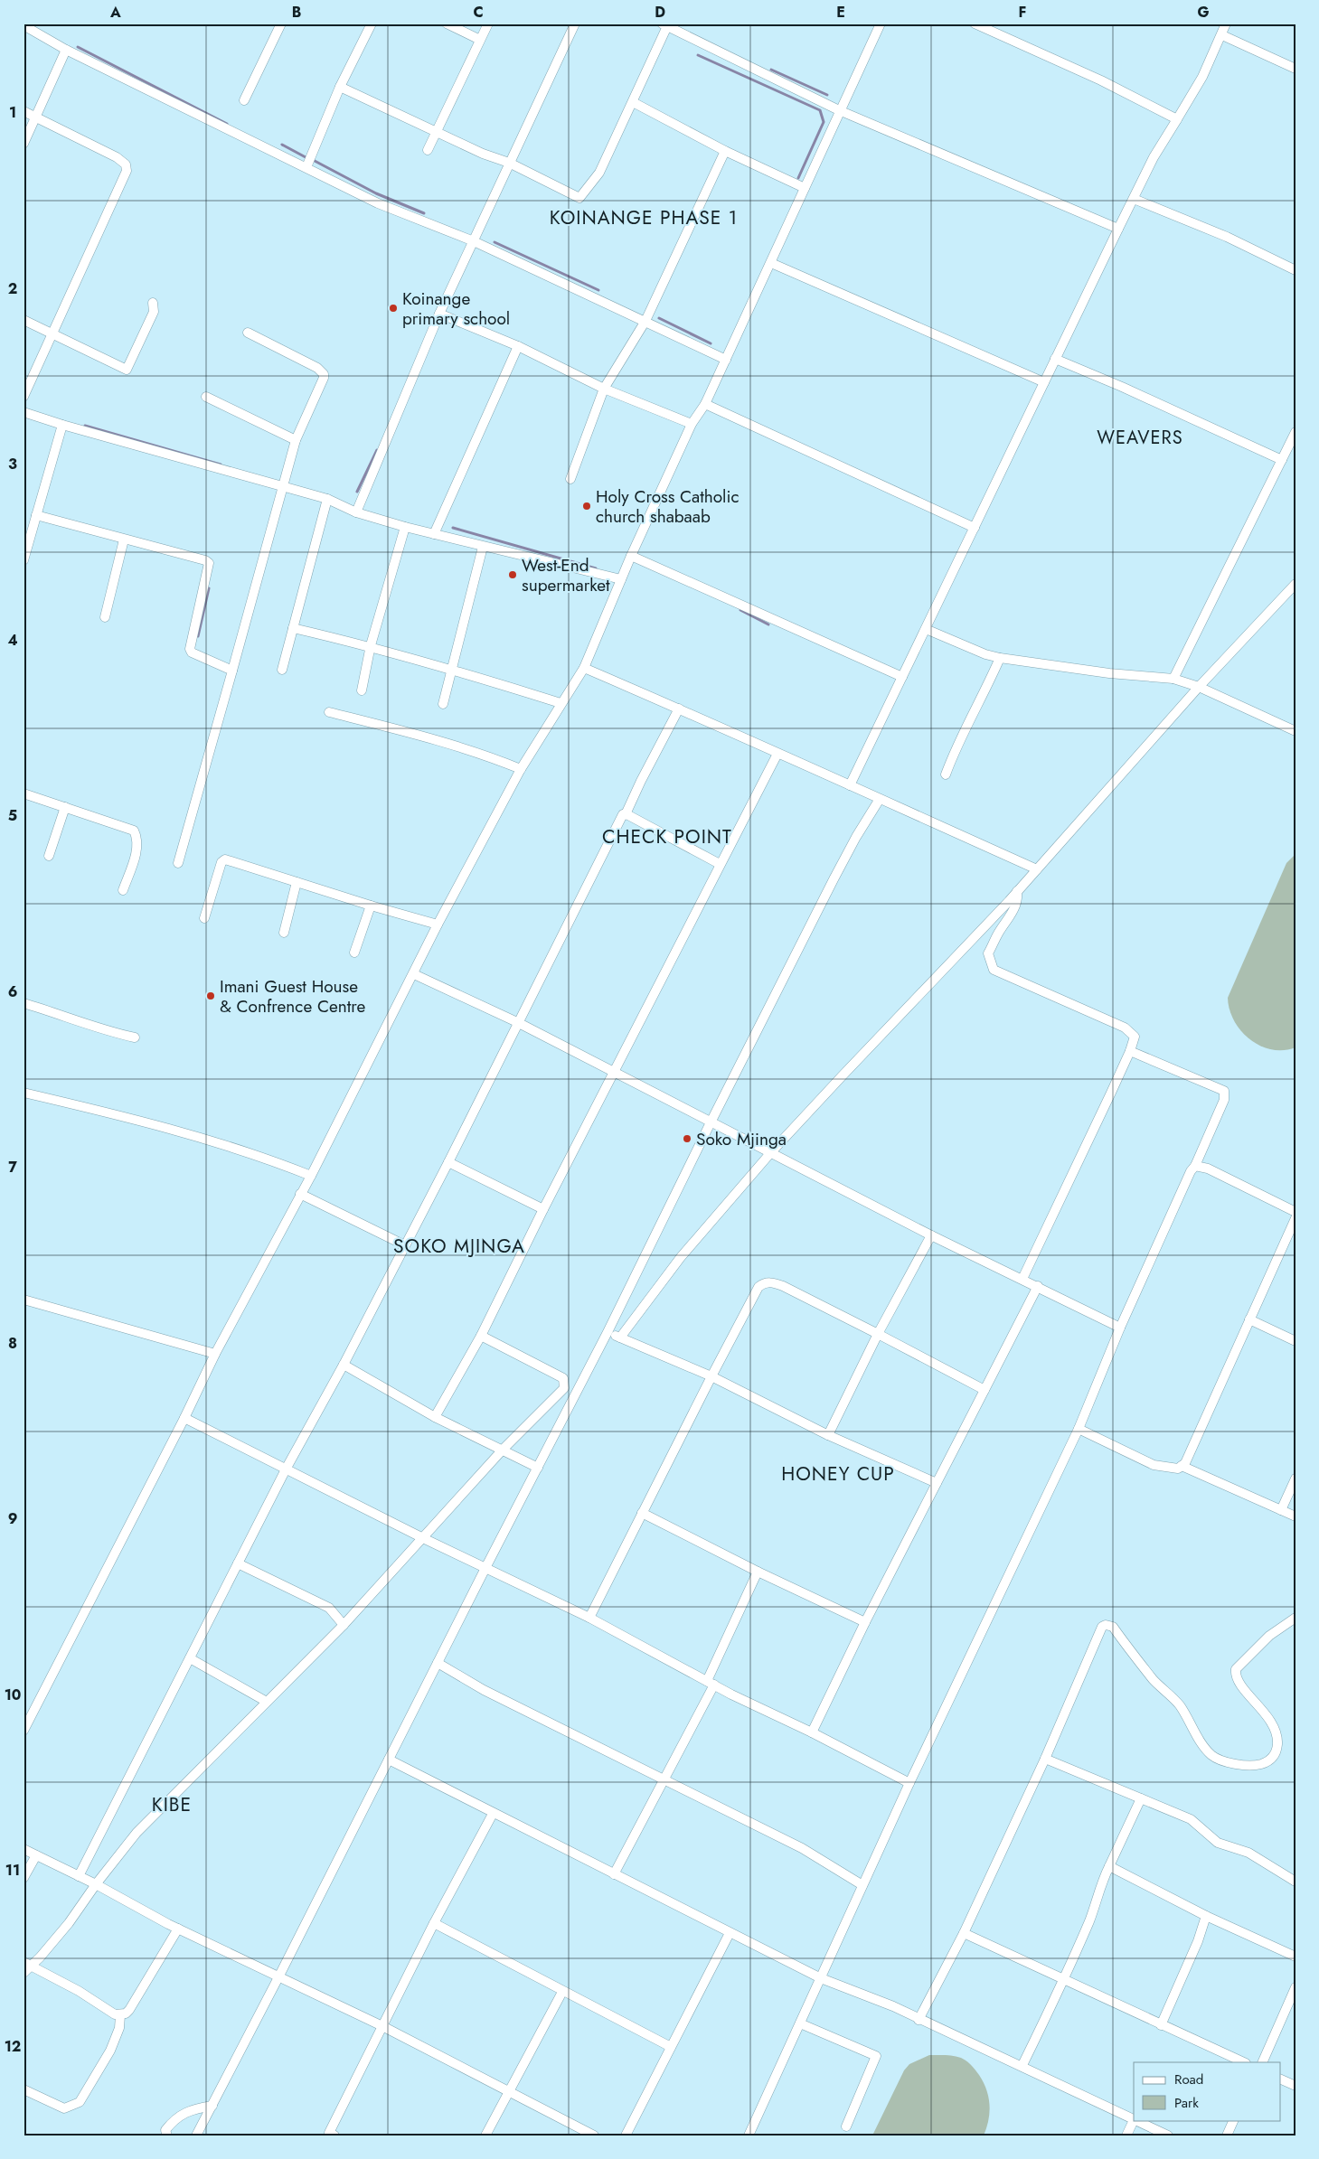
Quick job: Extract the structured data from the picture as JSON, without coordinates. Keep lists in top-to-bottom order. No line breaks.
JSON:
{"districts":["KOINANGE PHASE 1","WEAVERS","CHECK POINT","SOKO MJINGA","HONEY CUP","KIBE"],"places":["Koinange primary school","Holy Cross Catholic church shabaab","West-End supermarket","Imani Guest House & Confrence Centre","Soko Mjinga"],"legend":["Road","Park"],"grid":{"columns":["A","B","C","D","E","F","G"],"rows":["1","2","3","4","5","6","7","8","9","10","11","12"]}}
